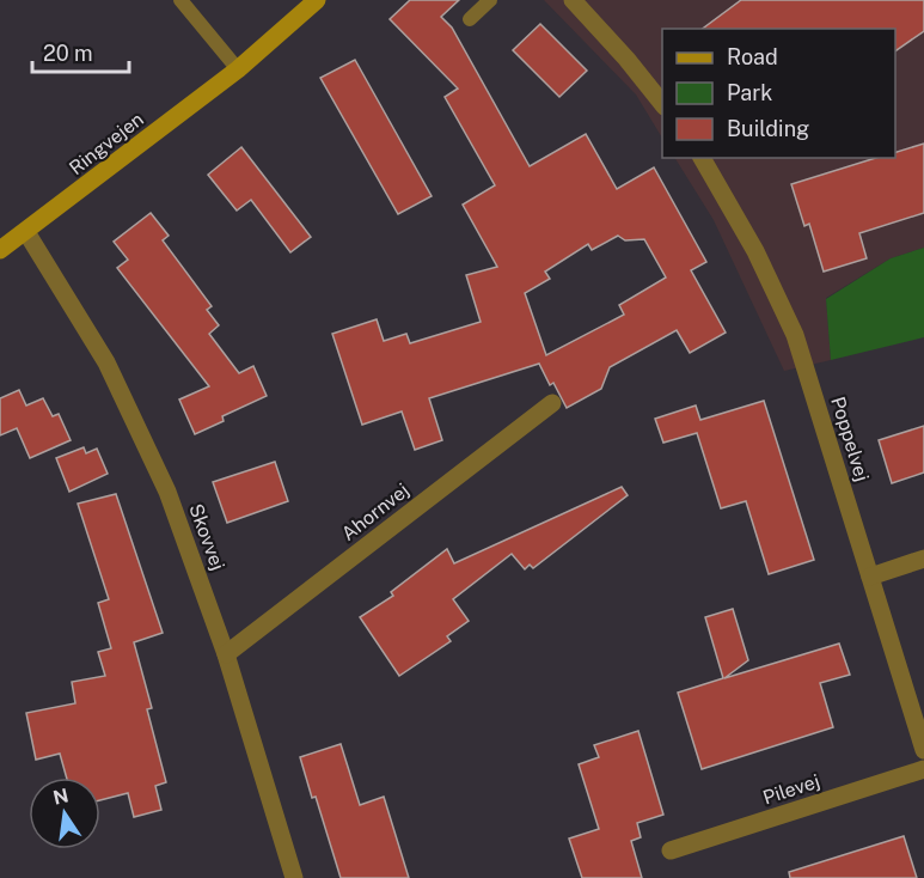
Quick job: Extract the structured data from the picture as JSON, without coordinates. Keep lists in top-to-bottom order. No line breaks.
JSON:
{"streets":{"main road":["Ringvejen"],"street":["Poppelvej","Ahornvej","Skovvej","Pilevej"]},"crossings":[["Ringvejen","Skovvej"],["Ahornvej","Skovvej"]],"legend":["Road","Park","Building"],"scale_bar":"20 m","north":"top"}
